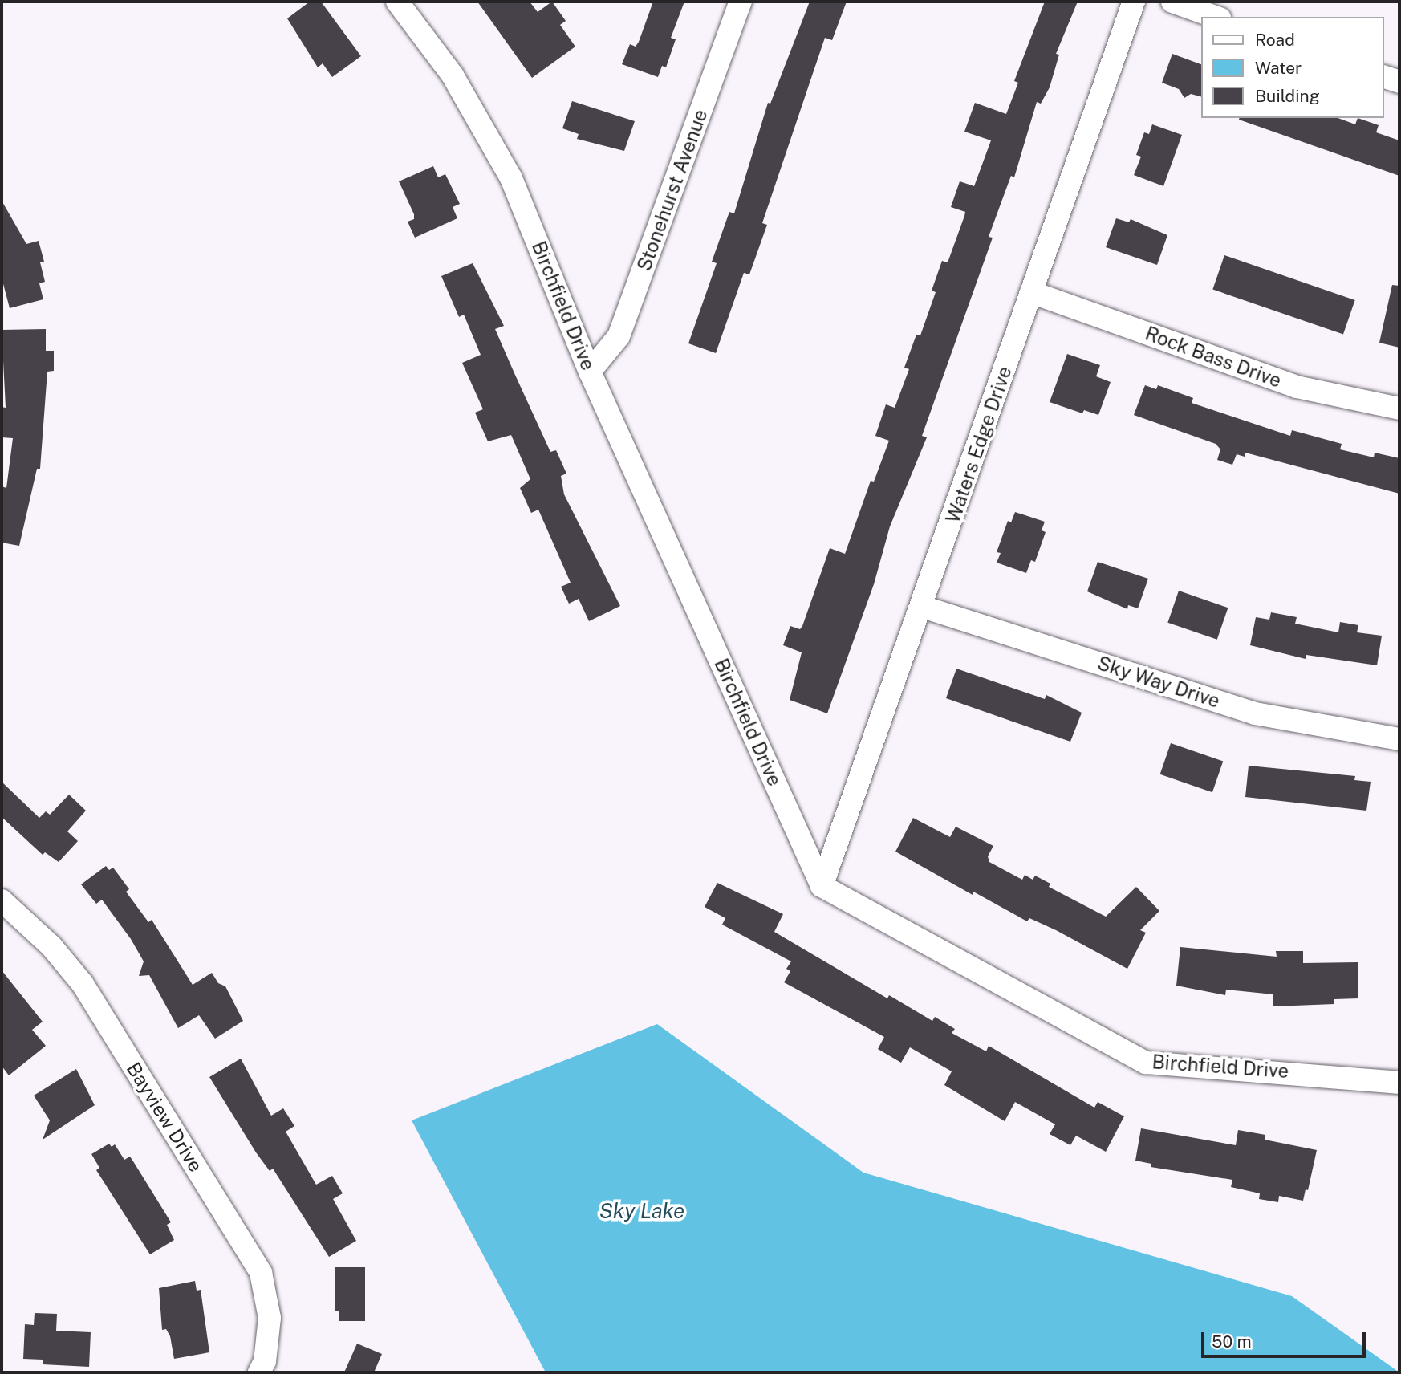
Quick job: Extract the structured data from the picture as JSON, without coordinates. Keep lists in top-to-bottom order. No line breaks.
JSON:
{"streets":{"street":["Stonehurst Avenue","Birchfield Drive","Rock Bass Drive","Waters Edge Drive","Sky Way Drive","Bayview Drive"]},"crossings":[["Stonehurst Avenue","Birchfield Drive"],["Birchfield Drive","Waters Edge Drive"],["Rock Bass Drive","Waters Edge Drive"],["Waters Edge Drive","Sky Way Drive"]],"water":["Sky Lake"],"legend":["Road","Water","Building"],"scale_bar":"50 m"}
